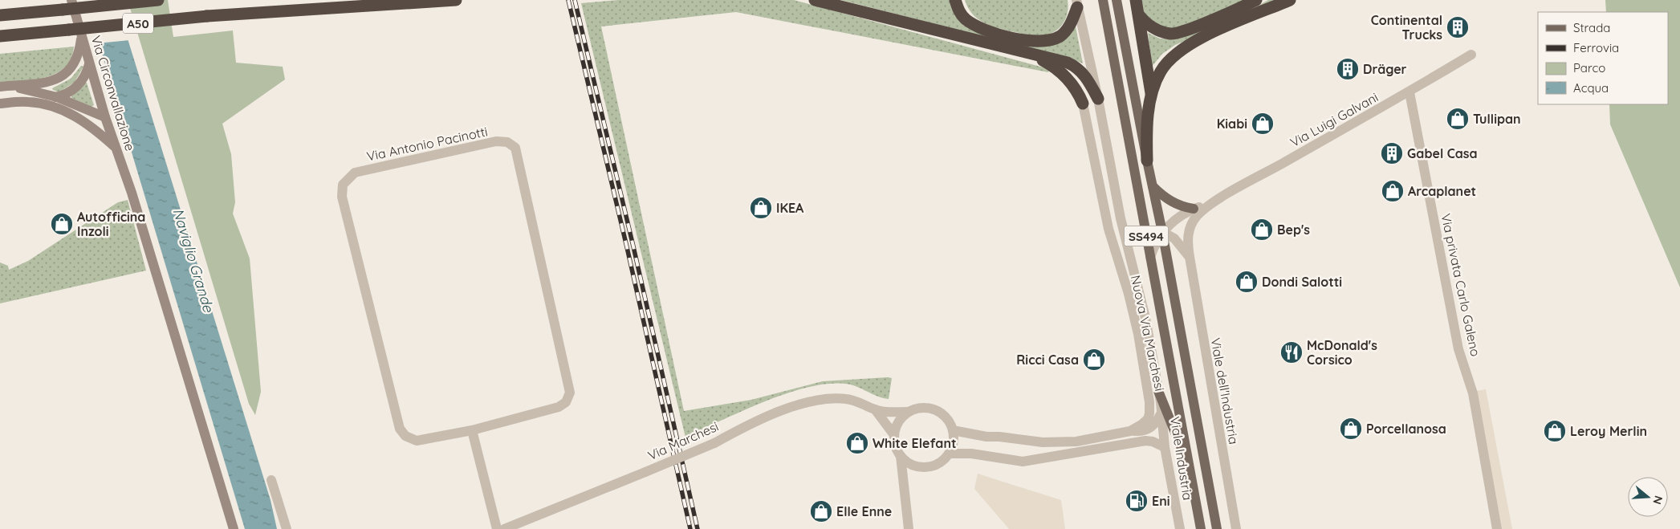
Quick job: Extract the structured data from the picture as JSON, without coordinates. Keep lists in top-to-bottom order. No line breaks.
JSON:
{"streets":{"highway":["A50"],"main road":["Via Circonvallazione","SS494"],"street":["Via Luigi Galvani","Via Antonio Pacinotti","Via privata Carlo Galeno","Nuova Via Marchesi","Viale dell'Industria","Via Marchesi","Viale Industria"]},"crossings":[["Via Luigi Galvani","SS494"],["Via Luigi Galvani","Via privata Carlo Galeno"],["Via Luigi Galvani","Viale dell'Industria"],["Nuova Via Marchesi","Via Marchesi"]],"water":["Naviglio Grande"],"places":{"building":["Continental Trucks","Dräger","Gabel Casa"],"shop":["Tullipan","Kiabi","Arcaplanet","IKEA","Autofficina Inzoli","Bep's","Dondi Salotti","Ricci Casa","Porcellanosa","Leroy Merlin","White Elefant","Elle Enne"],"restaurant":["McDonald's Corsico"],"fuel station":["Eni"]},"legend":["Strada","Ferrovia","Parco","Acqua"],"north":"right"}
